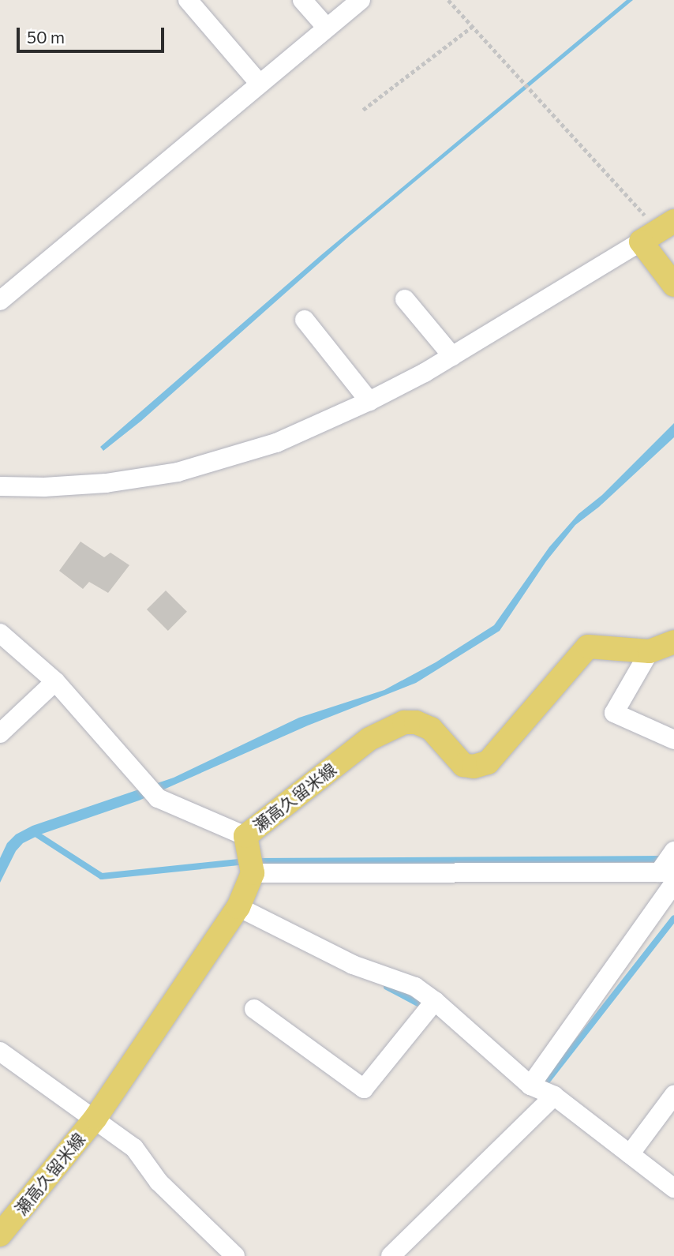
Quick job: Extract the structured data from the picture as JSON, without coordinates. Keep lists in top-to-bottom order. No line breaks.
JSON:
{"streets":{"main road":["瀬高久留米線"]},"scale_bar":"50 m"}
